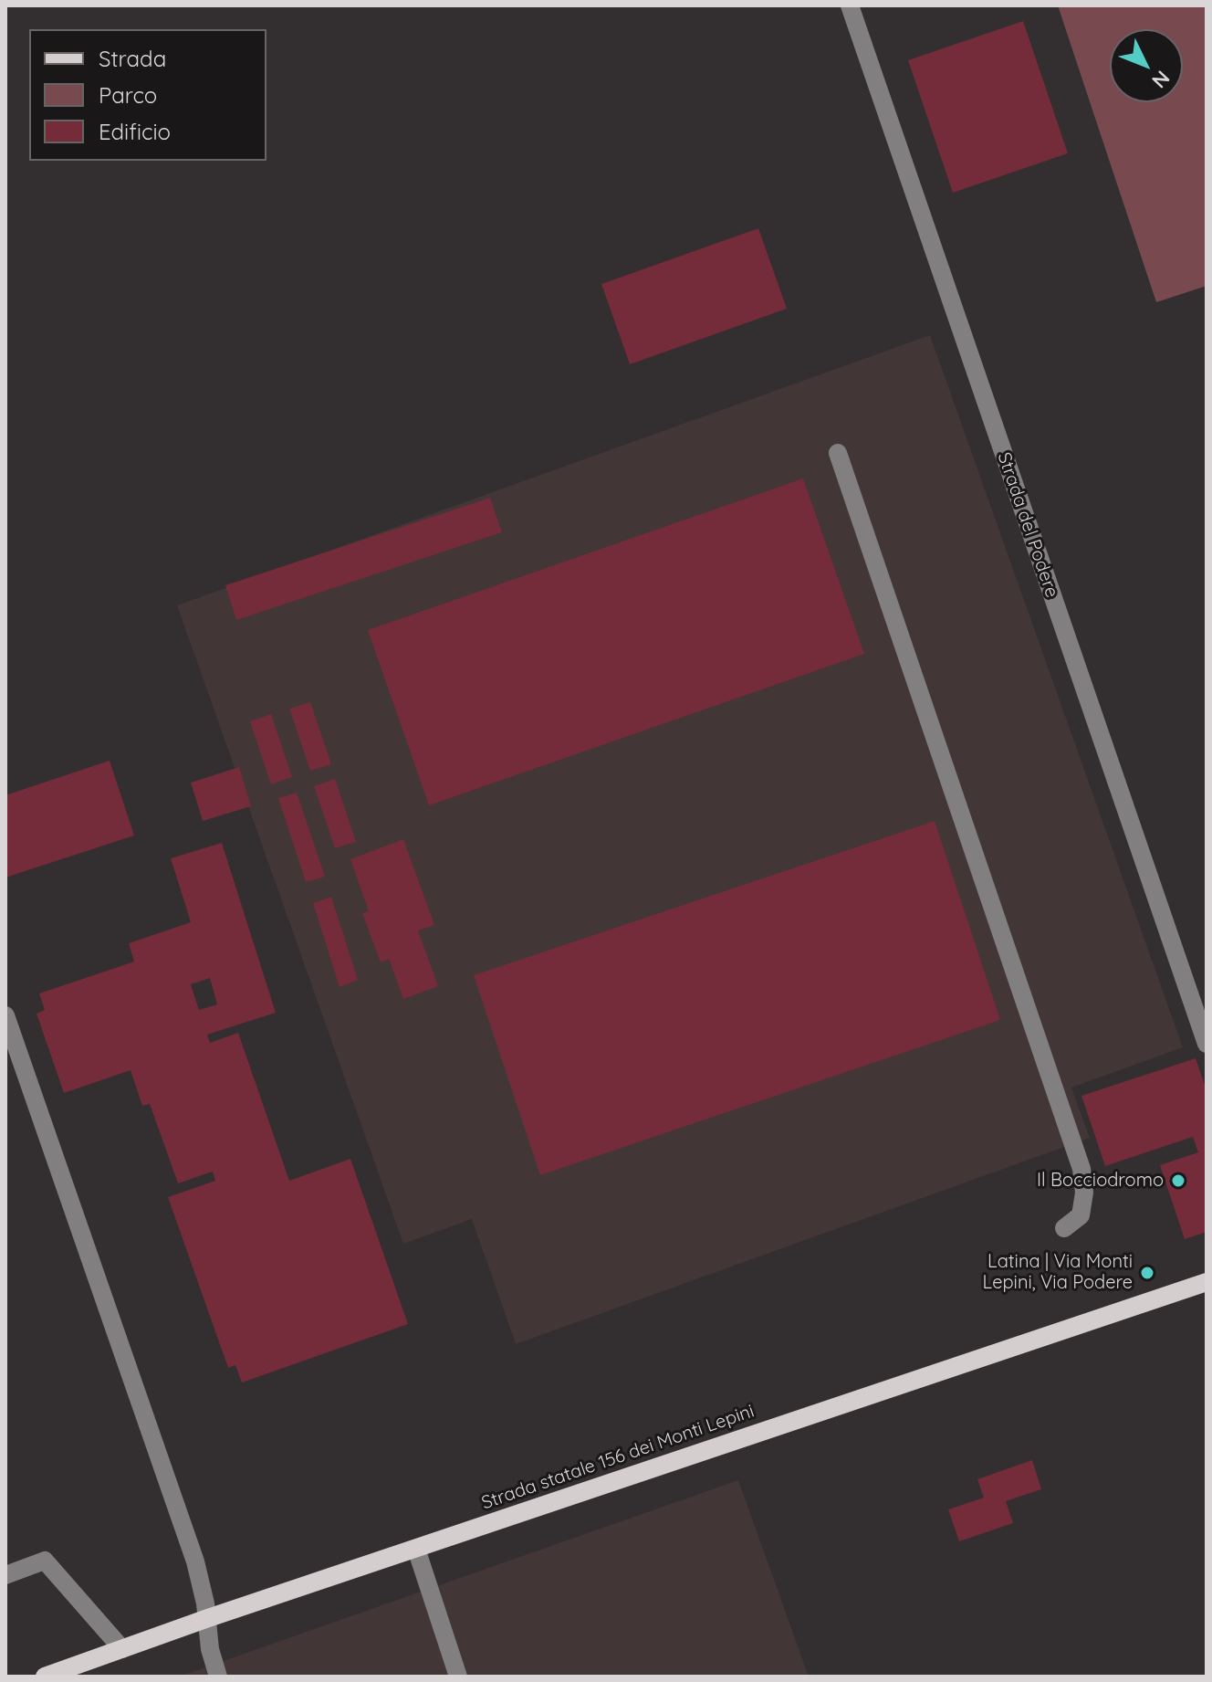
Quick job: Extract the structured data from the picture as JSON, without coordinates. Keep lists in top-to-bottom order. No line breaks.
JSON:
{"streets":{"main road":["Strada statale 156 dei Monti Lepini"],"street":["Strada del Podere"]},"places":["Il Bocciodromo","Latina | Via Monti Lepini, Via Podere"],"legend":["Strada","Parco","Edificio"],"north":"bottom right"}
